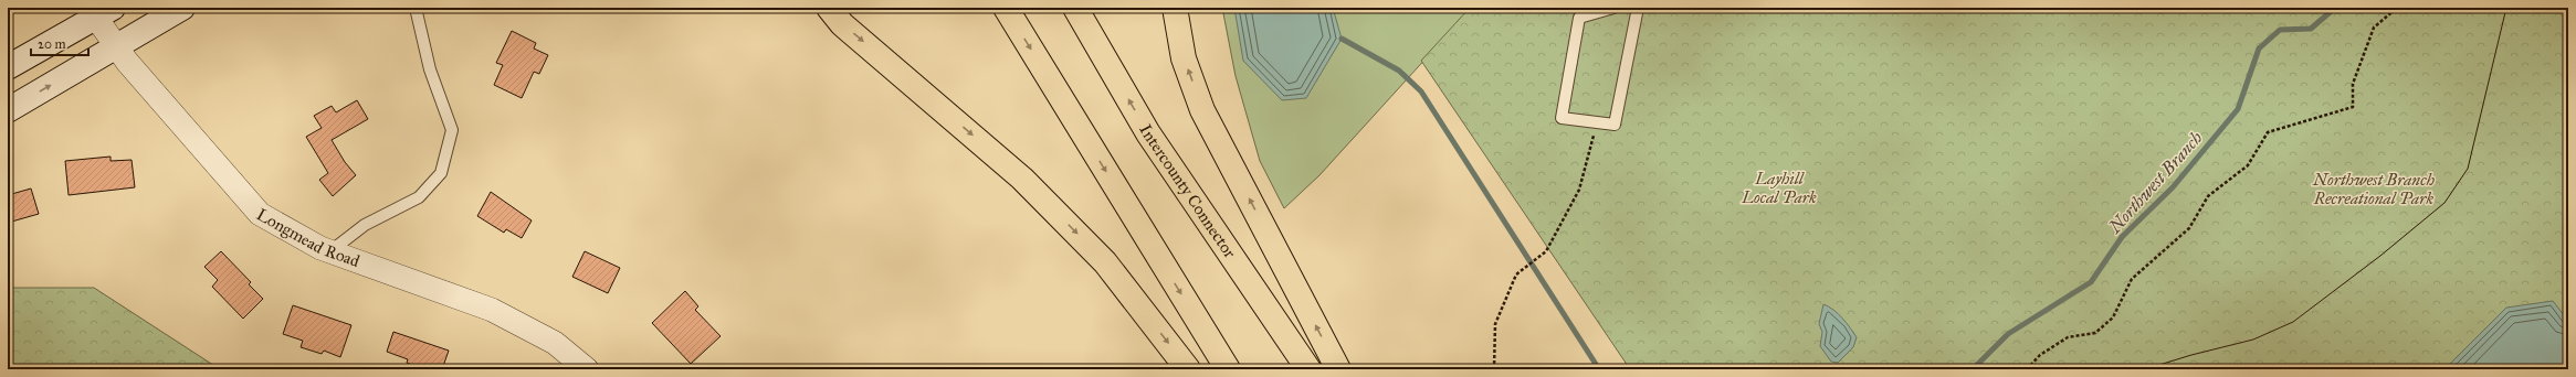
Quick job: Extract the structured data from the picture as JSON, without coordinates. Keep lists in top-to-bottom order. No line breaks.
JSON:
{"streets":{"highway":["Intercounty Connector"],"street":["Longmead Road"]},"water":["Northwest Branch"],"parks":["Layhill Local Park","Northwest Branch Recreational Park"],"scale_bar":"20 m"}
